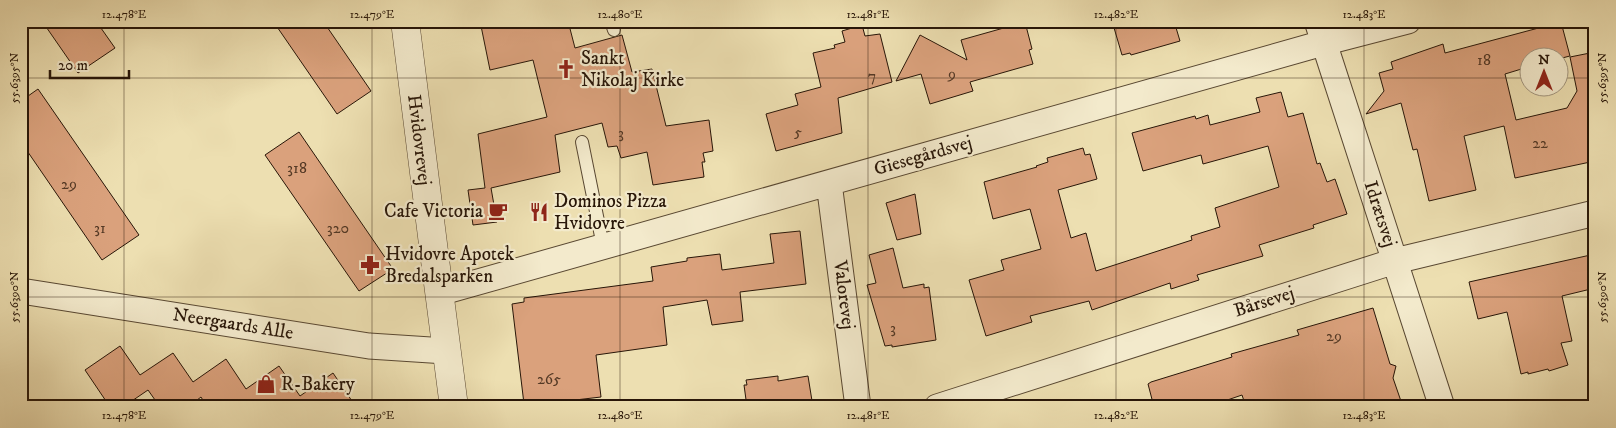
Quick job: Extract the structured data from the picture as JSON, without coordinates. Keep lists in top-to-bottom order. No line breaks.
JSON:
{"streets":{"street":["Hvidovrevej","Giesegårdsvej","Idrætsvej","Valorevej","Bårsevej","Neergaards Alle"]},"crossings":[["Hvidovrevej","Giesegårdsvej"],["Hvidovrevej","Neergaards Alle"],["Giesegårdsvej","Idrætsvej"],["Giesegårdsvej","Valorevej"],["Idrætsvej","Bårsevej"]],"places":{"church":["Sankt Nikolaj Kirke"],"cafe":["Cafe Victoria"],"restaurant":["Dominos Pizza Hvidovre"],"pharmacy":["Hvidovre Apotek Bredalsparken"],"shop":["R-Bakery"]},"house_numbers":["18","9","7","5","3","22","318","29","31","320","3","29","265"],"scale_bar":"20 m","north":"top","coordinates":["12.478°E","12.479°E","12.480°E","12.481°E","12.482°E","12.483°E","55.6395°N","55.6390°N"]}
